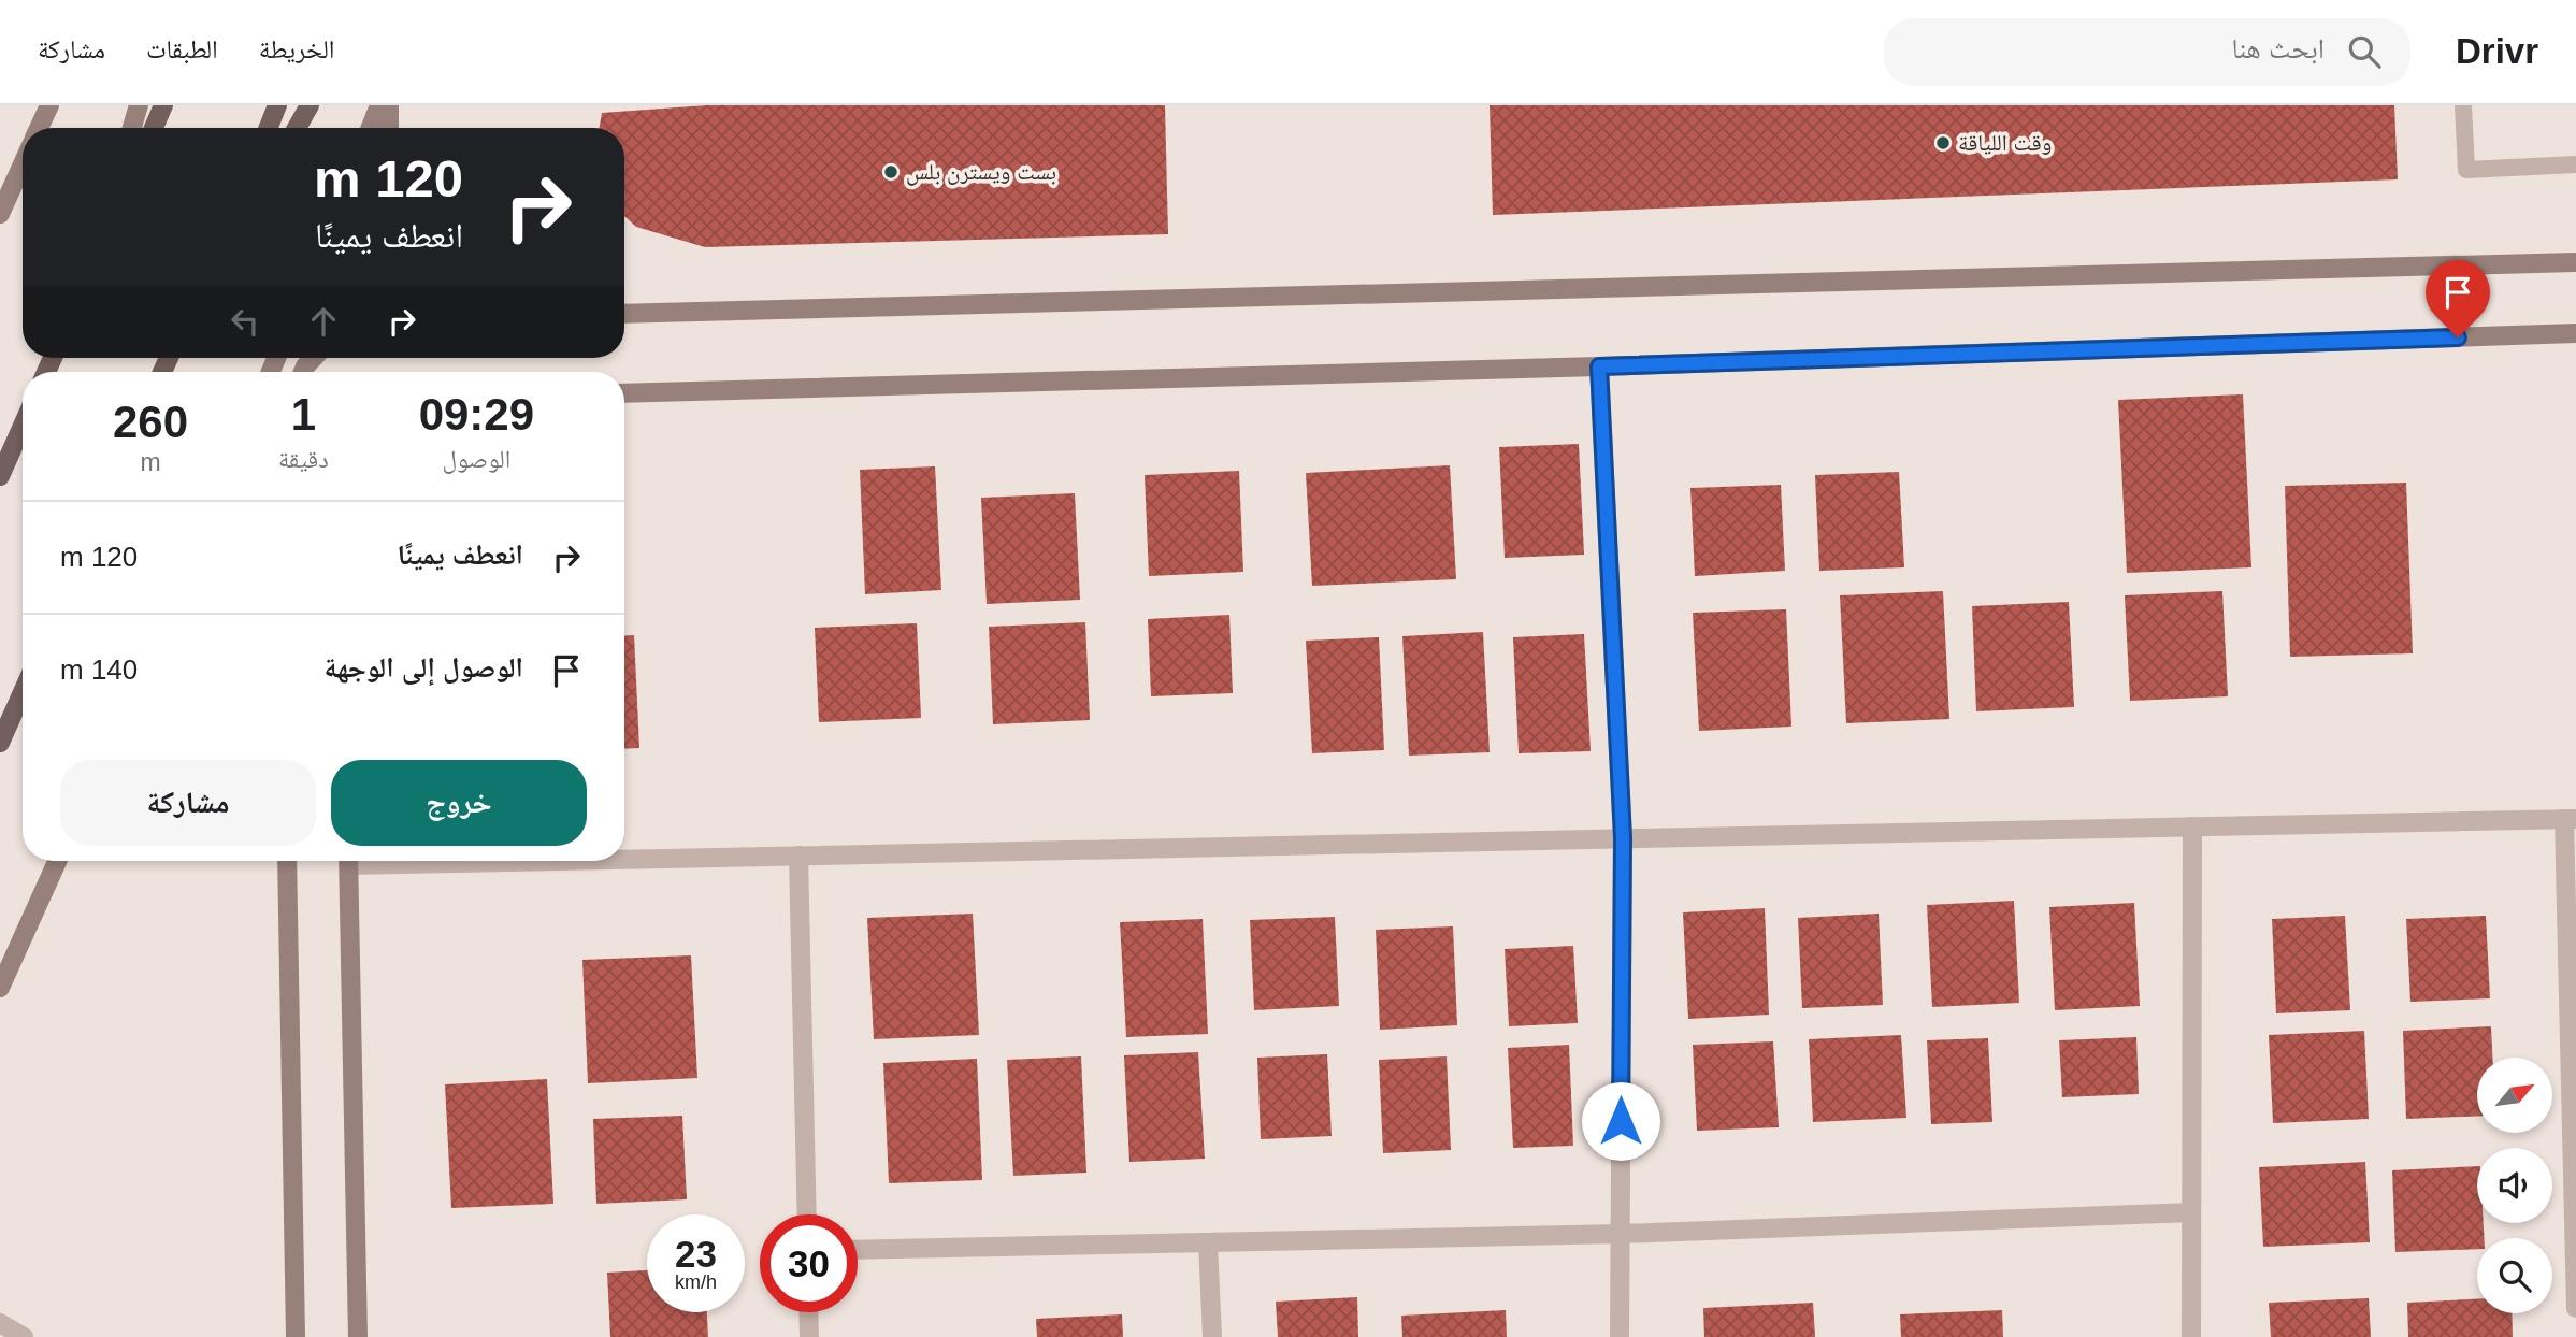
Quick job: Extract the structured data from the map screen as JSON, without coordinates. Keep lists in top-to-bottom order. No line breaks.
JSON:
{"places":["وقت اللياقة","بست ويسترن بلس"],"north":"top right","page":{"header":"Drivr","search":"ابحث هنا","nav":["الخريطة","الطبقات","مشاركة"],"turn":["120 m","انعطف يمينًا"],"eta":["09:29","الوصول","1","دقيقة","260","m"],"list":[{"name":"انعطف يمينًا","value":"120 m"},{"name":"الوصول إلى الوجهة","value":"140 m"}],"buttons":["خروج","مشاركة"],"speed":"23 km/h","limit":"30"}}
